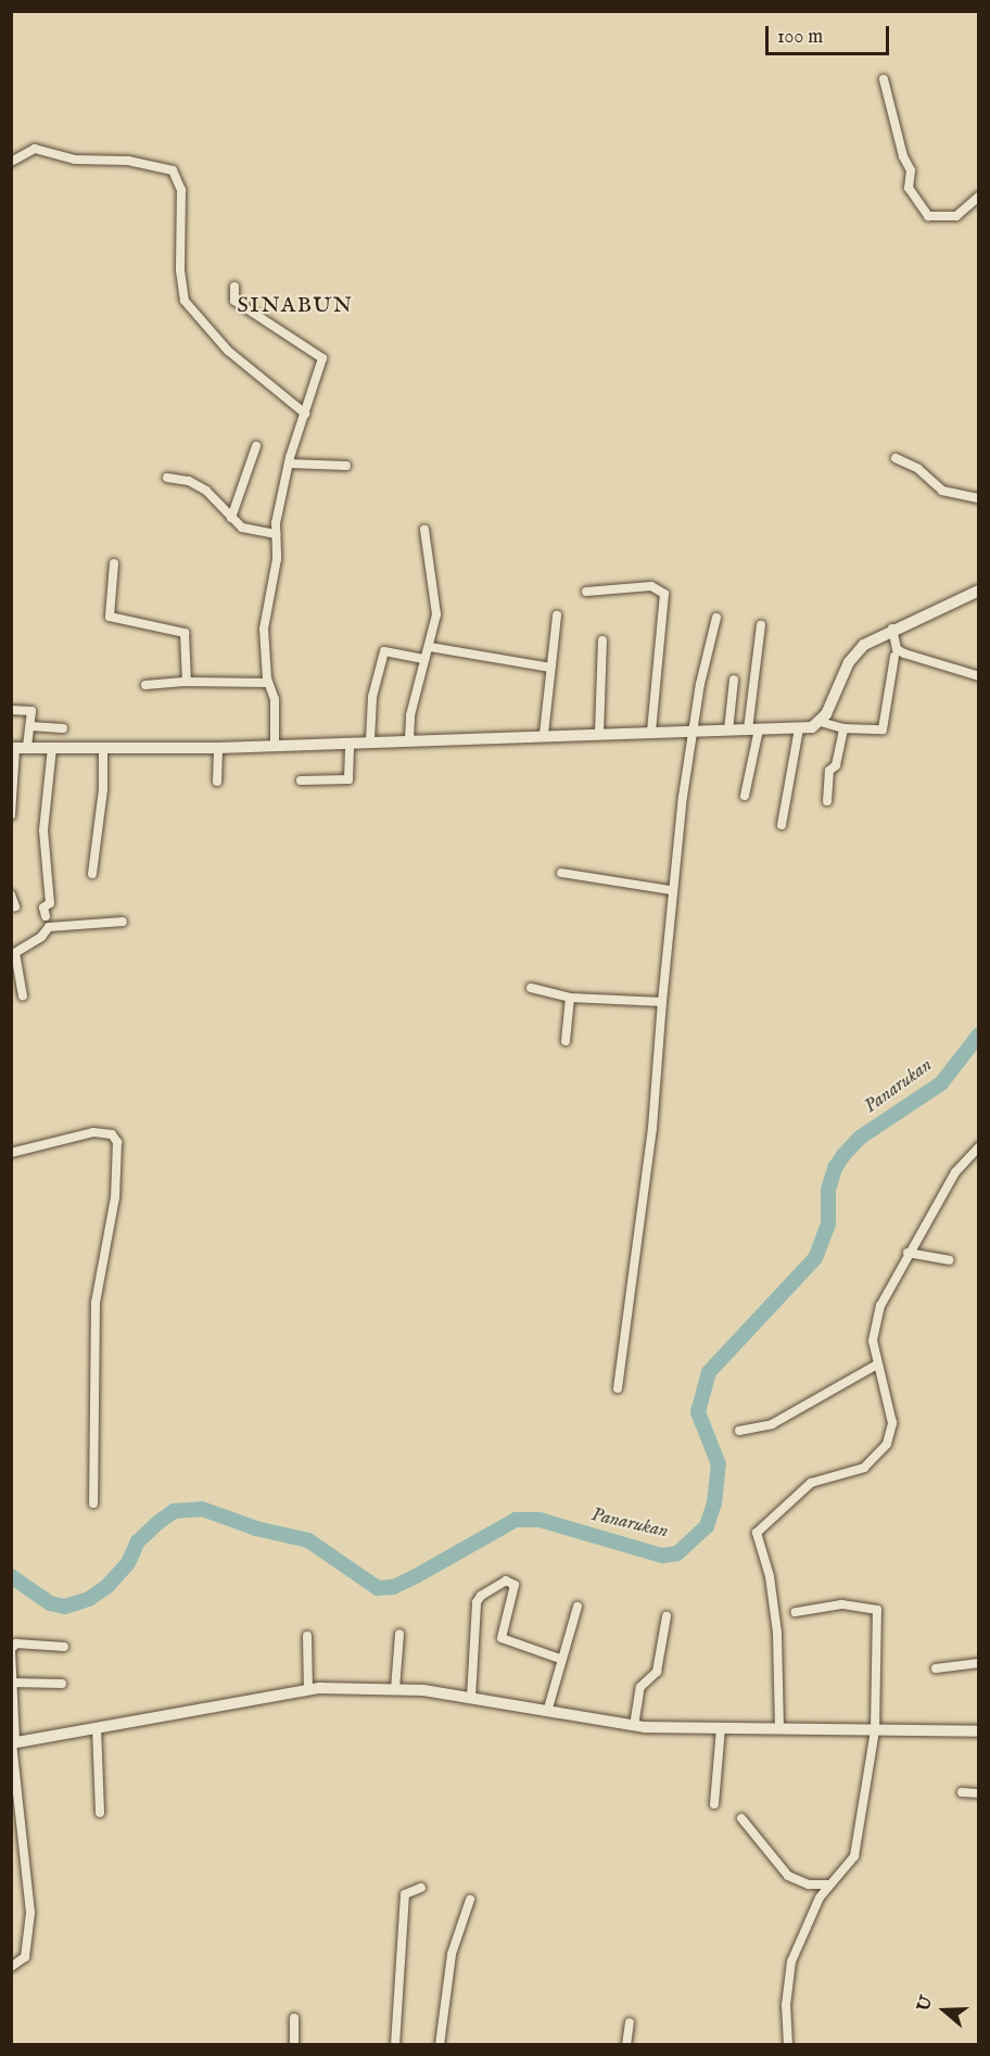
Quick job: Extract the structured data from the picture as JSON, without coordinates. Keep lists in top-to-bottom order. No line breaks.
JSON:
{"districts":["SINABUN"],"water":["Panarukan"],"scale_bar":"100 m","north":"left"}
